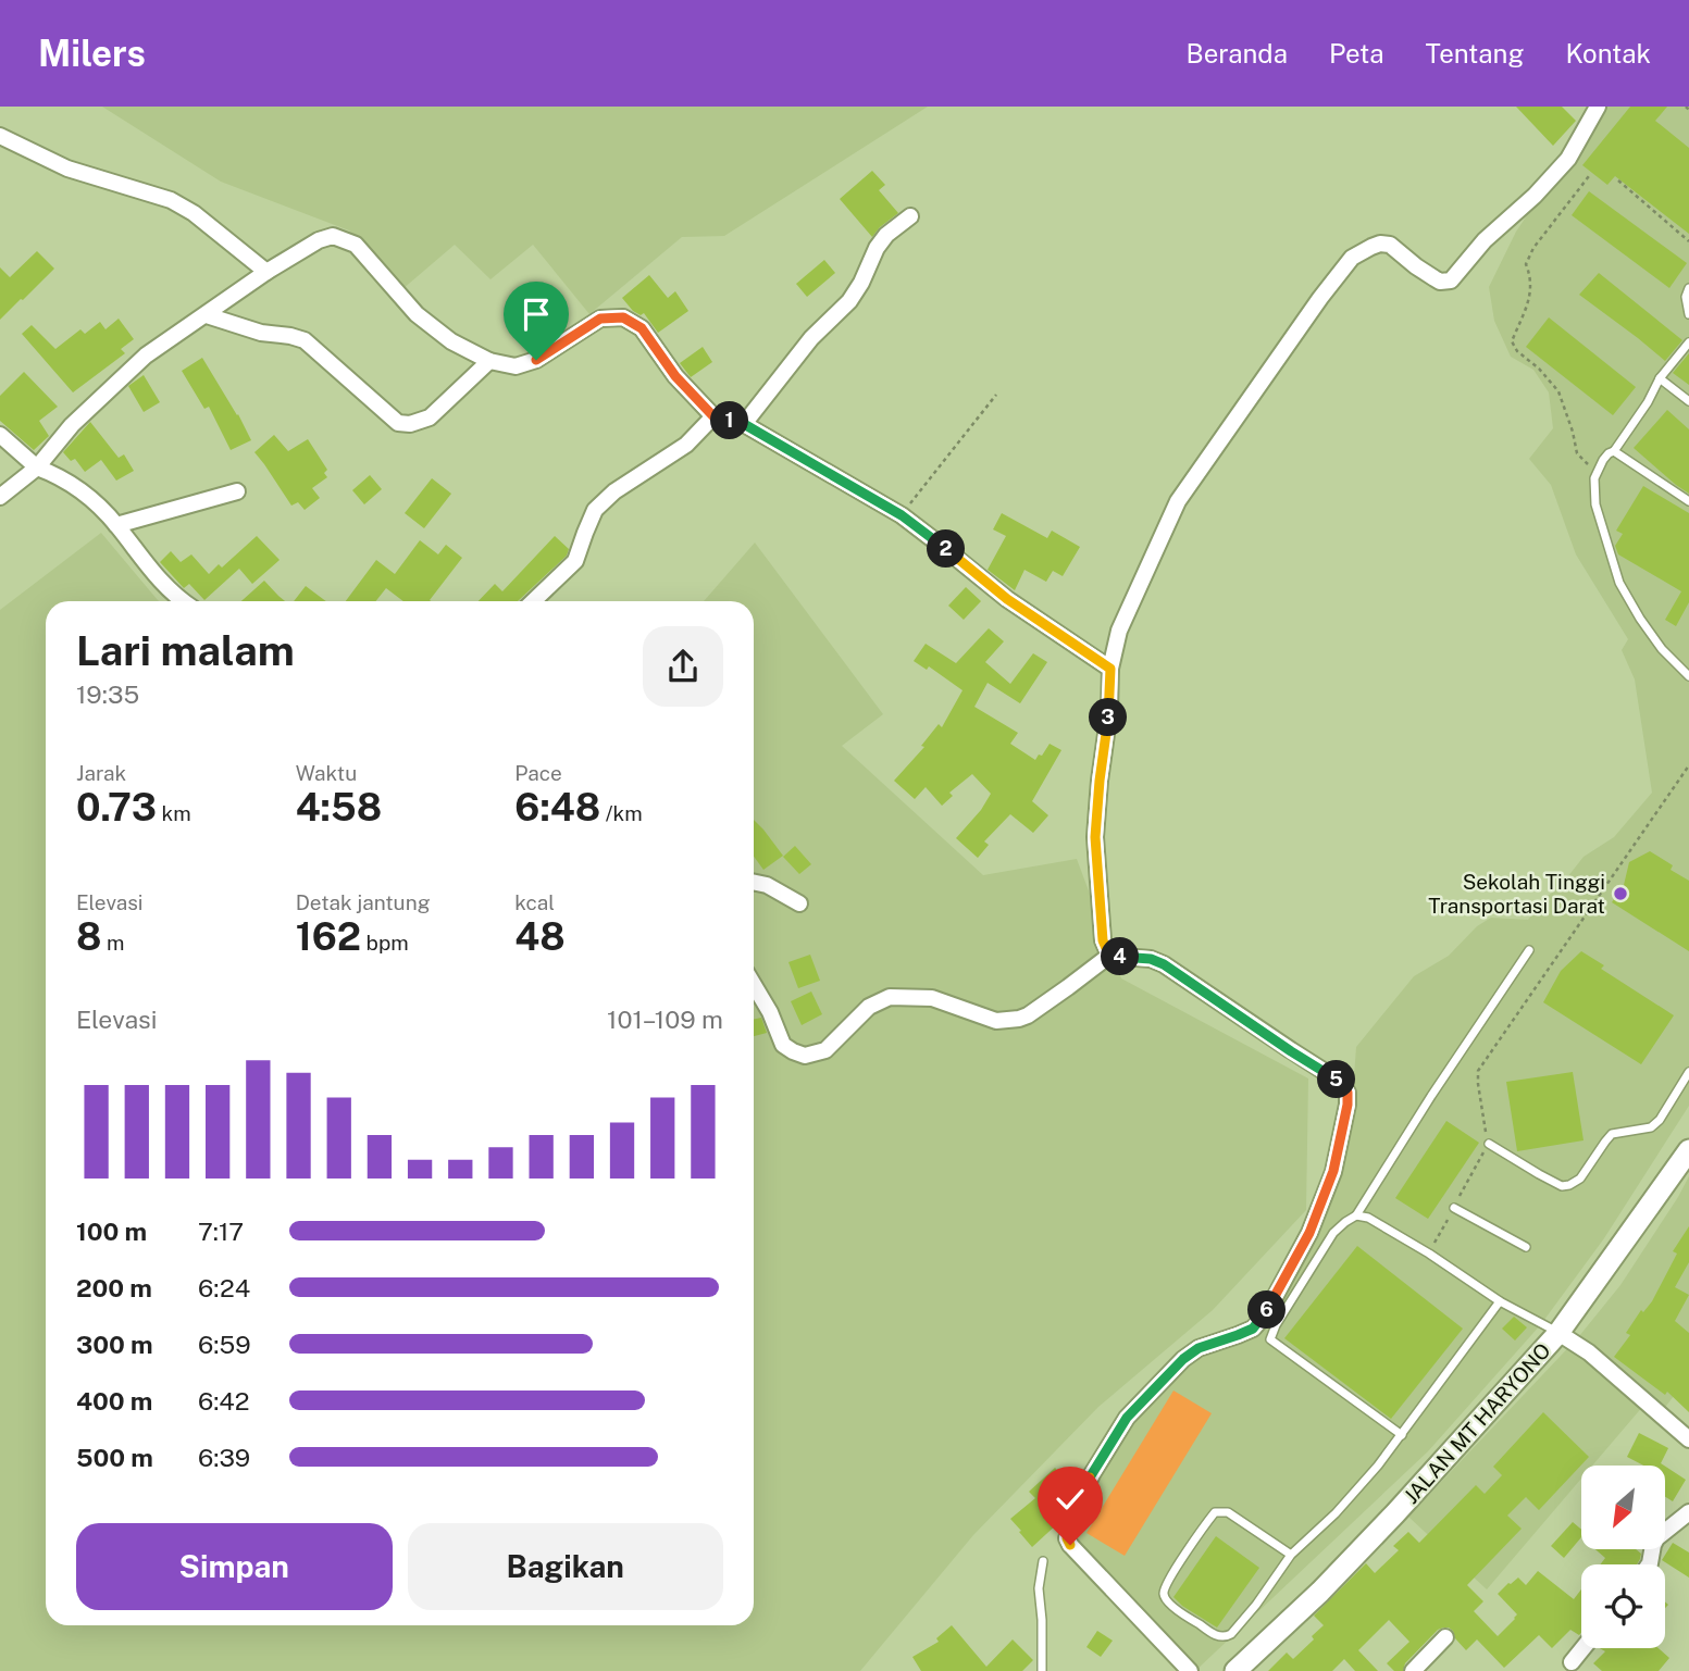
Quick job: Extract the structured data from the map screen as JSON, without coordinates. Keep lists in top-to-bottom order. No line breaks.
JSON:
{"streets":{"main road":["JALAN MT HARYONO"]},"places":["Sekolah Tinggi Transportasi Darat"],"north":"bottom left","page":{"header":"Milers","nav":["Beranda","Peta","Tentang","Kontak"],"pins":["1","2","3","4","5","6"],"heading":["Lari malam","19:35"],"stats":[["Jarak","0.73 km"],["Waktu","4:58"],["Pace","6:48 /km"],["Elevasi","8 m"],["Detak jantung","162 bpm"],["kcal","48"]],"chart":["Elevasi","101–109 m"],"list":[{"name":"100 m","note":"7:17"},{"name":"200 m","note":"6:24"},{"name":"300 m","note":"6:59"},{"name":"400 m","note":"6:42"},{"name":"500 m","note":"6:39"}],"buttons":["Simpan","Bagikan"]}}
